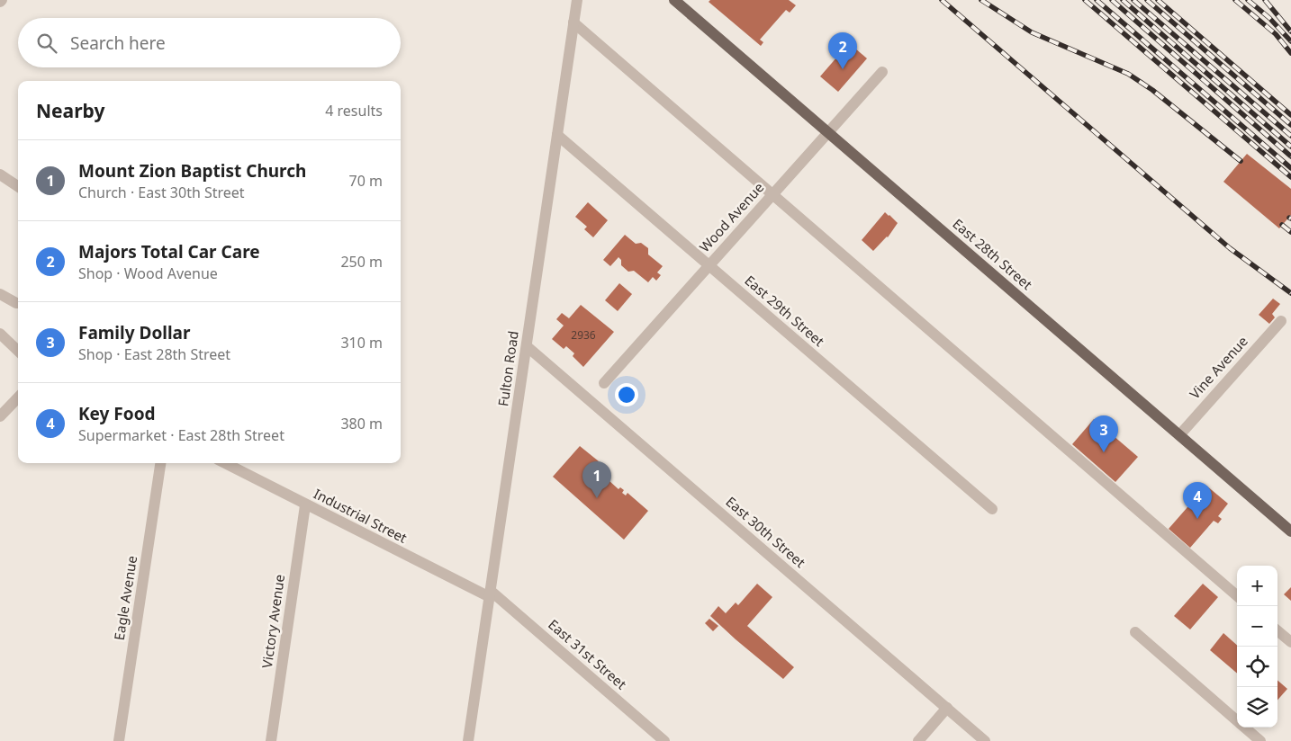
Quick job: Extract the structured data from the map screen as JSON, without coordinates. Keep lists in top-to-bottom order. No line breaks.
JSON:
{"streets":{"main road":["East 28th Street"],"street":["Wood Avenue","East 29th Street","Vine Avenue","Fulton Road","Industrial Street","East 30th Street","Eagle Avenue","Victory Avenue","East 31st Street"]},"crossings":[["Wood Avenue","East 28th Street"],["Wood Avenue","East 29th Street"],["East 28th Street","Vine Avenue"],["East 29th Street","Fulton Road"],["Fulton Road","Industrial Street"],["Fulton Road","East 30th Street"],["Fulton Road","East 31st Street"],["Industrial Street","Victory Avenue"],["Industrial Street","East 31st Street"]],"house_numbers":["2936"],"page":{"search":"Search here","pins":["2","3","1","4"],"heading":["Nearby","4 results"],"list":[{"mark":"1","name":"Mount Zion Baptist Church","note":"Church · East 30th Street","value":"70 m"},{"mark":"2","name":"Majors Total Car Care","note":"Shop · Wood Avenue","value":"250 m"},{"mark":"3","name":"Family Dollar","note":"Shop · East 28th Street","value":"310 m"},{"mark":"4","name":"Key Food","note":"Supermarket · East 28th Street","value":"380 m"}],"map_buttons":["+","−"]}}
